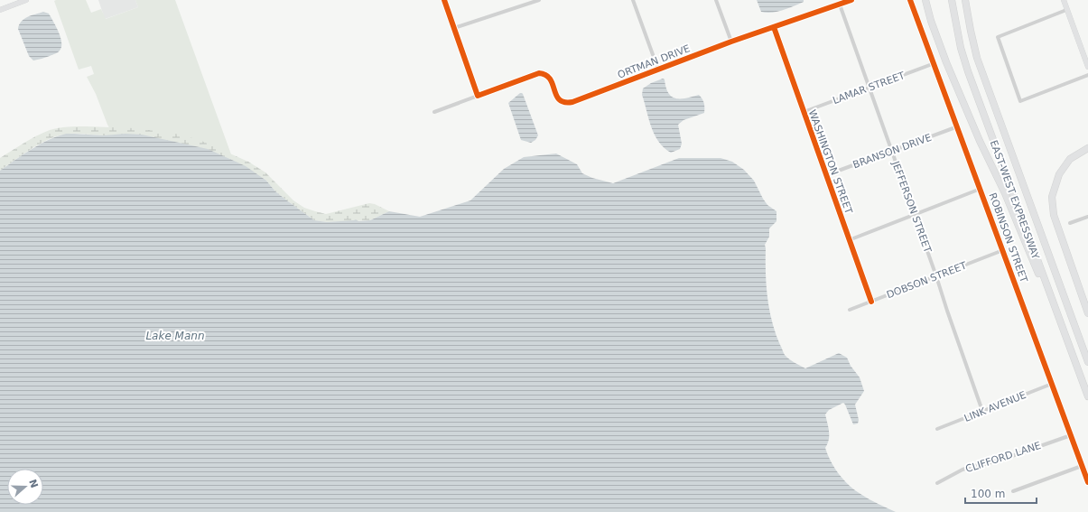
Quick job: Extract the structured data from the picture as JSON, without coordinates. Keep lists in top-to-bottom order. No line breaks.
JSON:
{"streets":{"highway":["EAST-WEST EXPRESSWAY"],"street":["ORTMAN DRIVE","LAMAR STREET","BRANSON DRIVE","WASHINGTON STREET","JEFFERSON STREET","ROBINSON STREET","DOBSON STREET","LINK AVENUE","CLIFFORD LANE"]},"crossings":[["ORTMAN DRIVE","WASHINGTON STREET"],["ORTMAN DRIVE","JEFFERSON STREET"],["LAMAR STREET","WASHINGTON STREET"],["LAMAR STREET","JEFFERSON STREET"],["LAMAR STREET","ROBINSON STREET"],["BRANSON DRIVE","WASHINGTON STREET"],["BRANSON DRIVE","JEFFERSON STREET"],["BRANSON DRIVE","ROBINSON STREET"],["WASHINGTON STREET","DOBSON STREET"],["JEFFERSON STREET","DOBSON STREET"],["JEFFERSON STREET","LINK AVENUE"],["ROBINSON STREET","DOBSON STREET"],["ROBINSON STREET","LINK AVENUE"],["ROBINSON STREET","CLIFFORD LANE"]],"water":["Lake Mann"],"scale_bar":"100 m","north":"right"}
